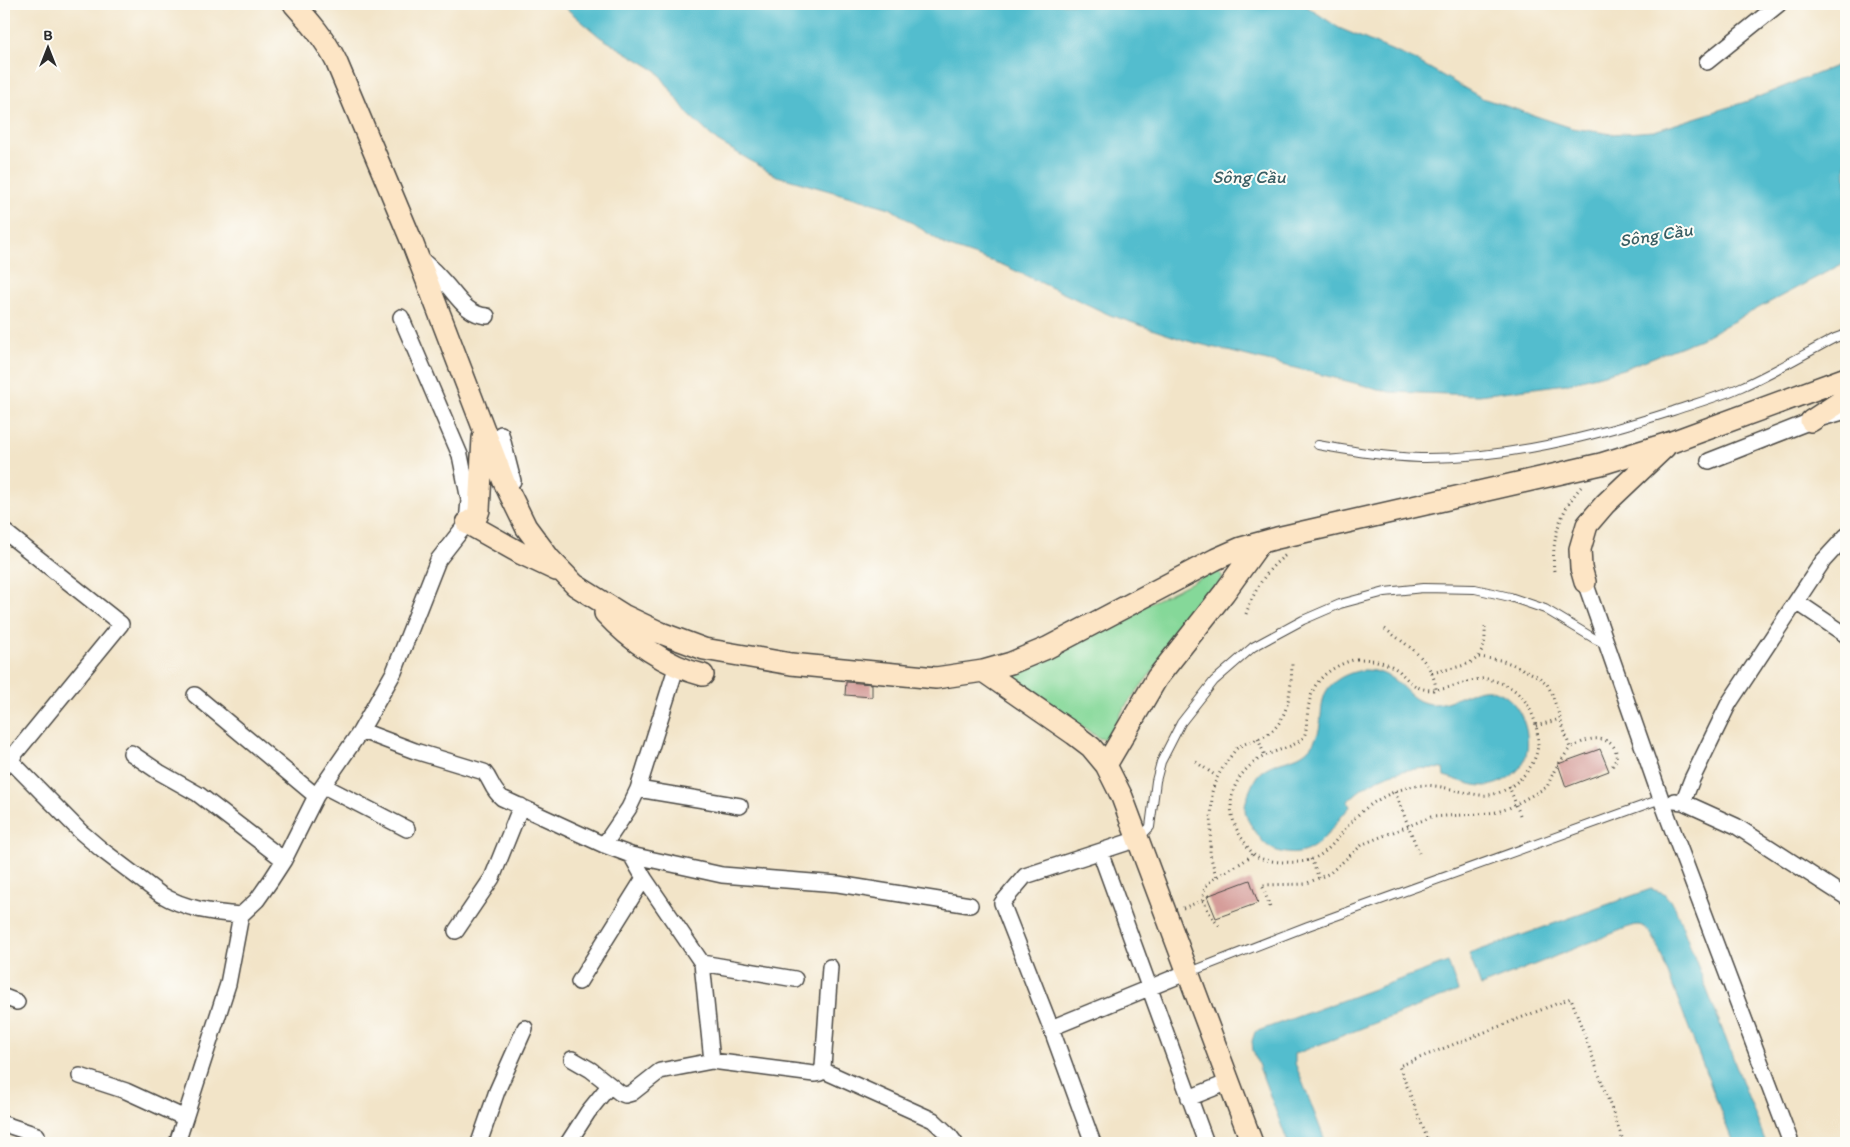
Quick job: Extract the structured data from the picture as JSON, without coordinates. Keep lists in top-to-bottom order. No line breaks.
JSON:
{"water":["Sông Cầu"],"north":"top"}
